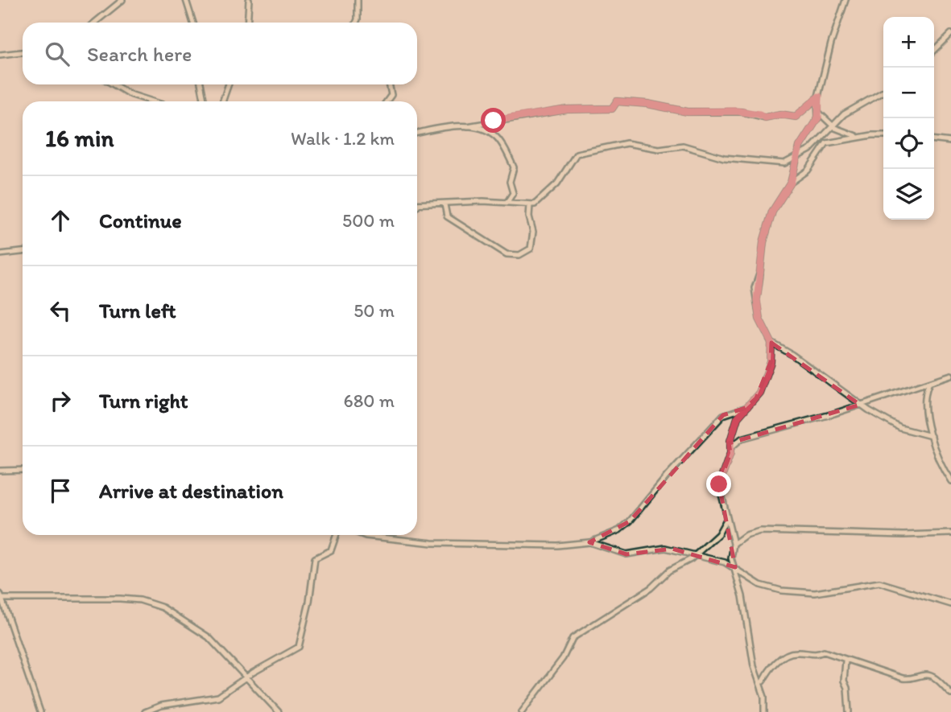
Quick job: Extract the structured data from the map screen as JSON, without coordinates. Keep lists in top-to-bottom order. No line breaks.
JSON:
{"page":{"map_buttons":["+","−"],"search":"Search here","heading":["16 min","Walk · 1.2 km"],"list":[["Continue","500 m"],["Turn left","50 m"],["Turn right","680 m"],"Arrive at destination"]}}
